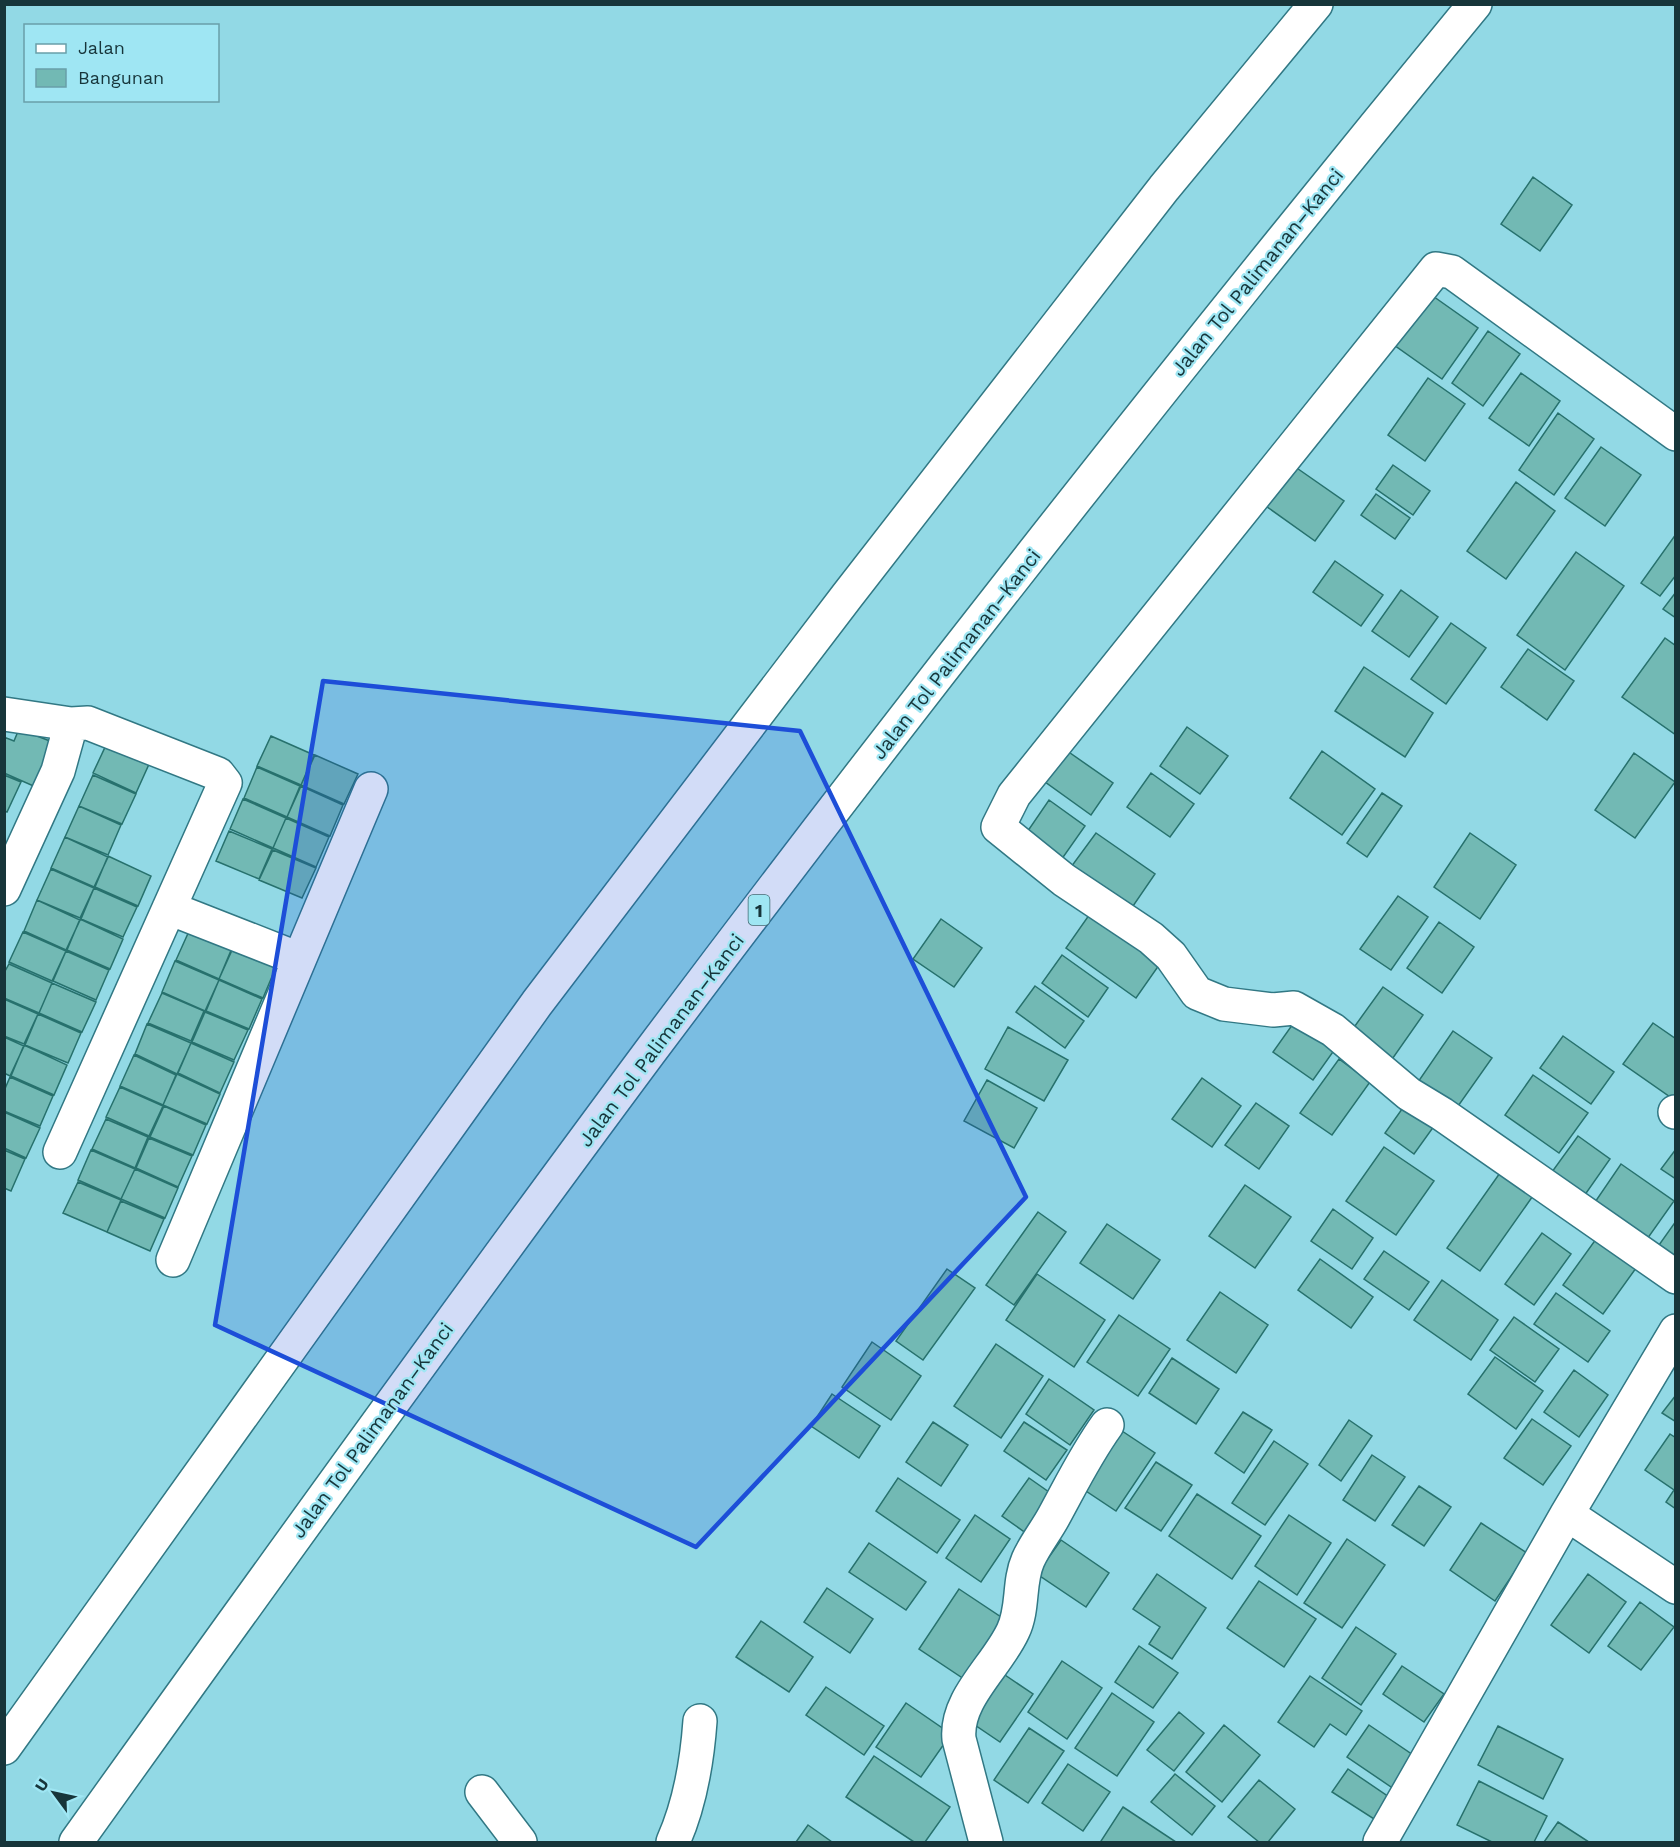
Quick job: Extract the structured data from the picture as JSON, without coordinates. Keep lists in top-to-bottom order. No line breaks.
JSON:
{"streets":{"main road":["Jalan Tol Palimanan–Kanci","1"]},"legend":["Jalan","Bangunan"],"north":"top left"}
